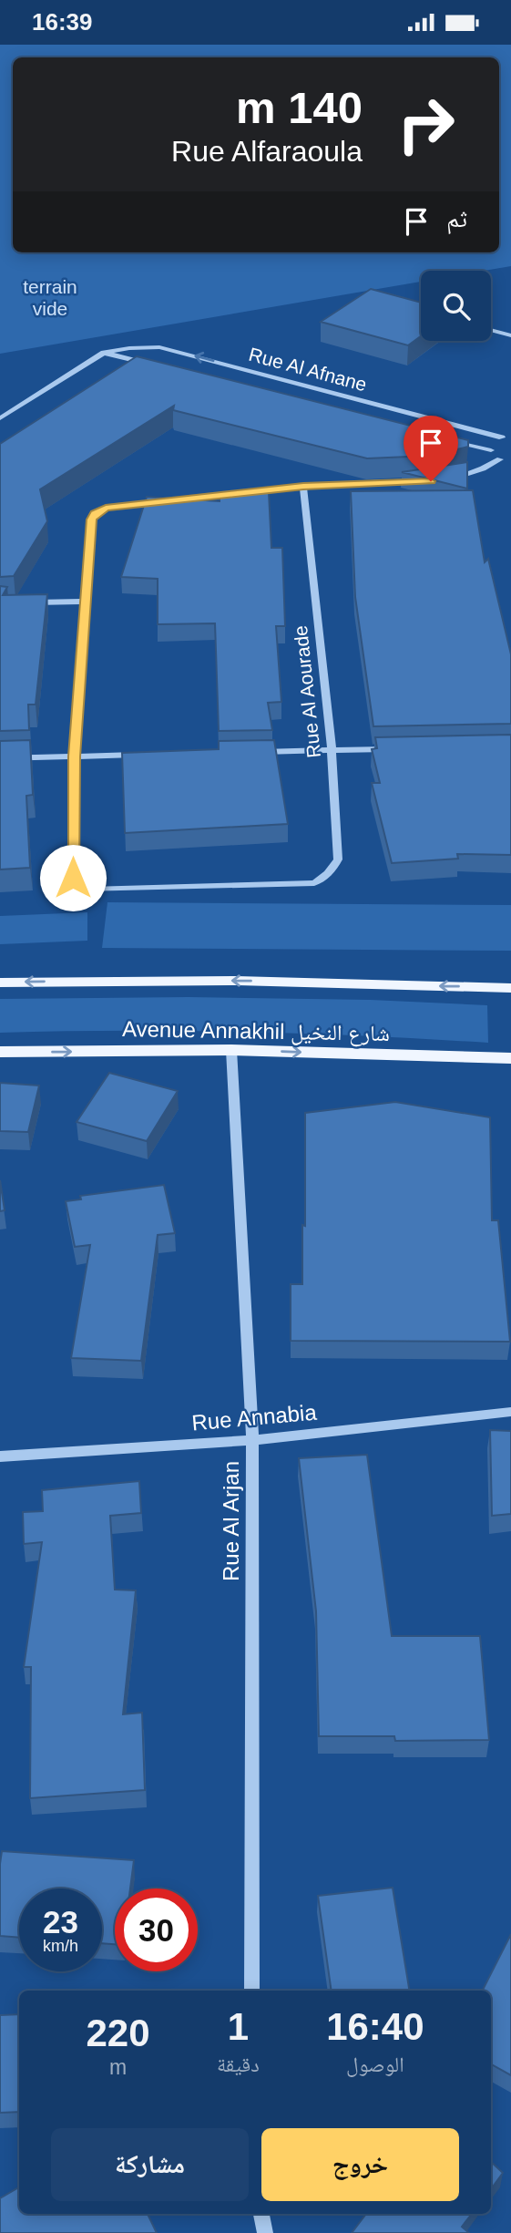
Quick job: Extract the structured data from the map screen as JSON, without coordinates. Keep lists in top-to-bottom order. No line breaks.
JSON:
{"streets":{"main road":["Avenue Annakhil شارع النخيل"],"street":["Rue Al Afnane","Rue Al Aourade","Rue Annabia","Rue Al Arjan"]},"crossings":[["Avenue Annakhil شارع النخيل","Rue Al Arjan"],["Rue Annabia","Rue Al Arjan"]],"parks":["terrain vide"],"page":{"status":"16:39","turn":["140 m","Rue Alfaraoula"],"then":"ثم","speed":"23 km/h","limit":"30","eta":["16:40","الوصول","1","دقيقة","220","m"],"buttons":["خروج","مشاركة"]}}
